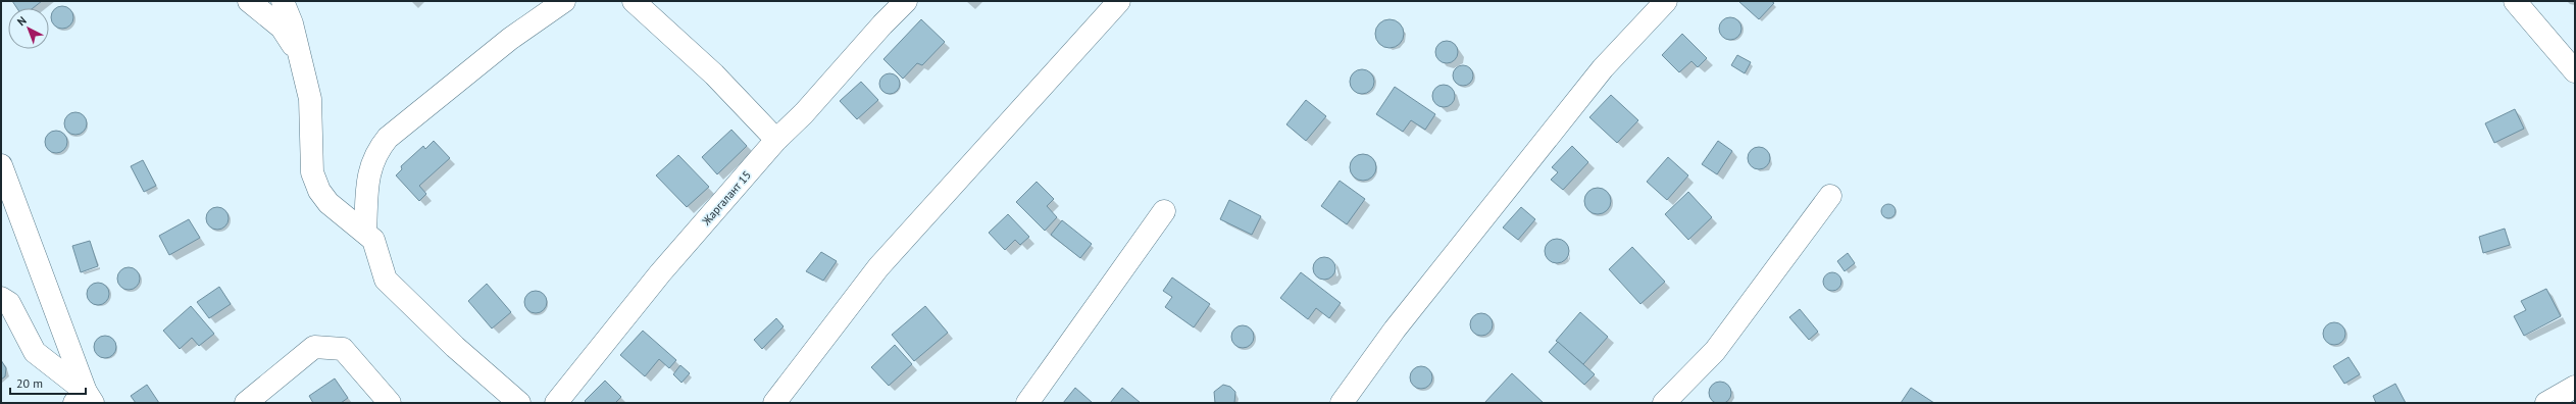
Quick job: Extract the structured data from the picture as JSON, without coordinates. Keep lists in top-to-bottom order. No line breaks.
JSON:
{"streets":{"street":["Жаргалант 15"]},"scale_bar":"20 m","north":"top left"}
